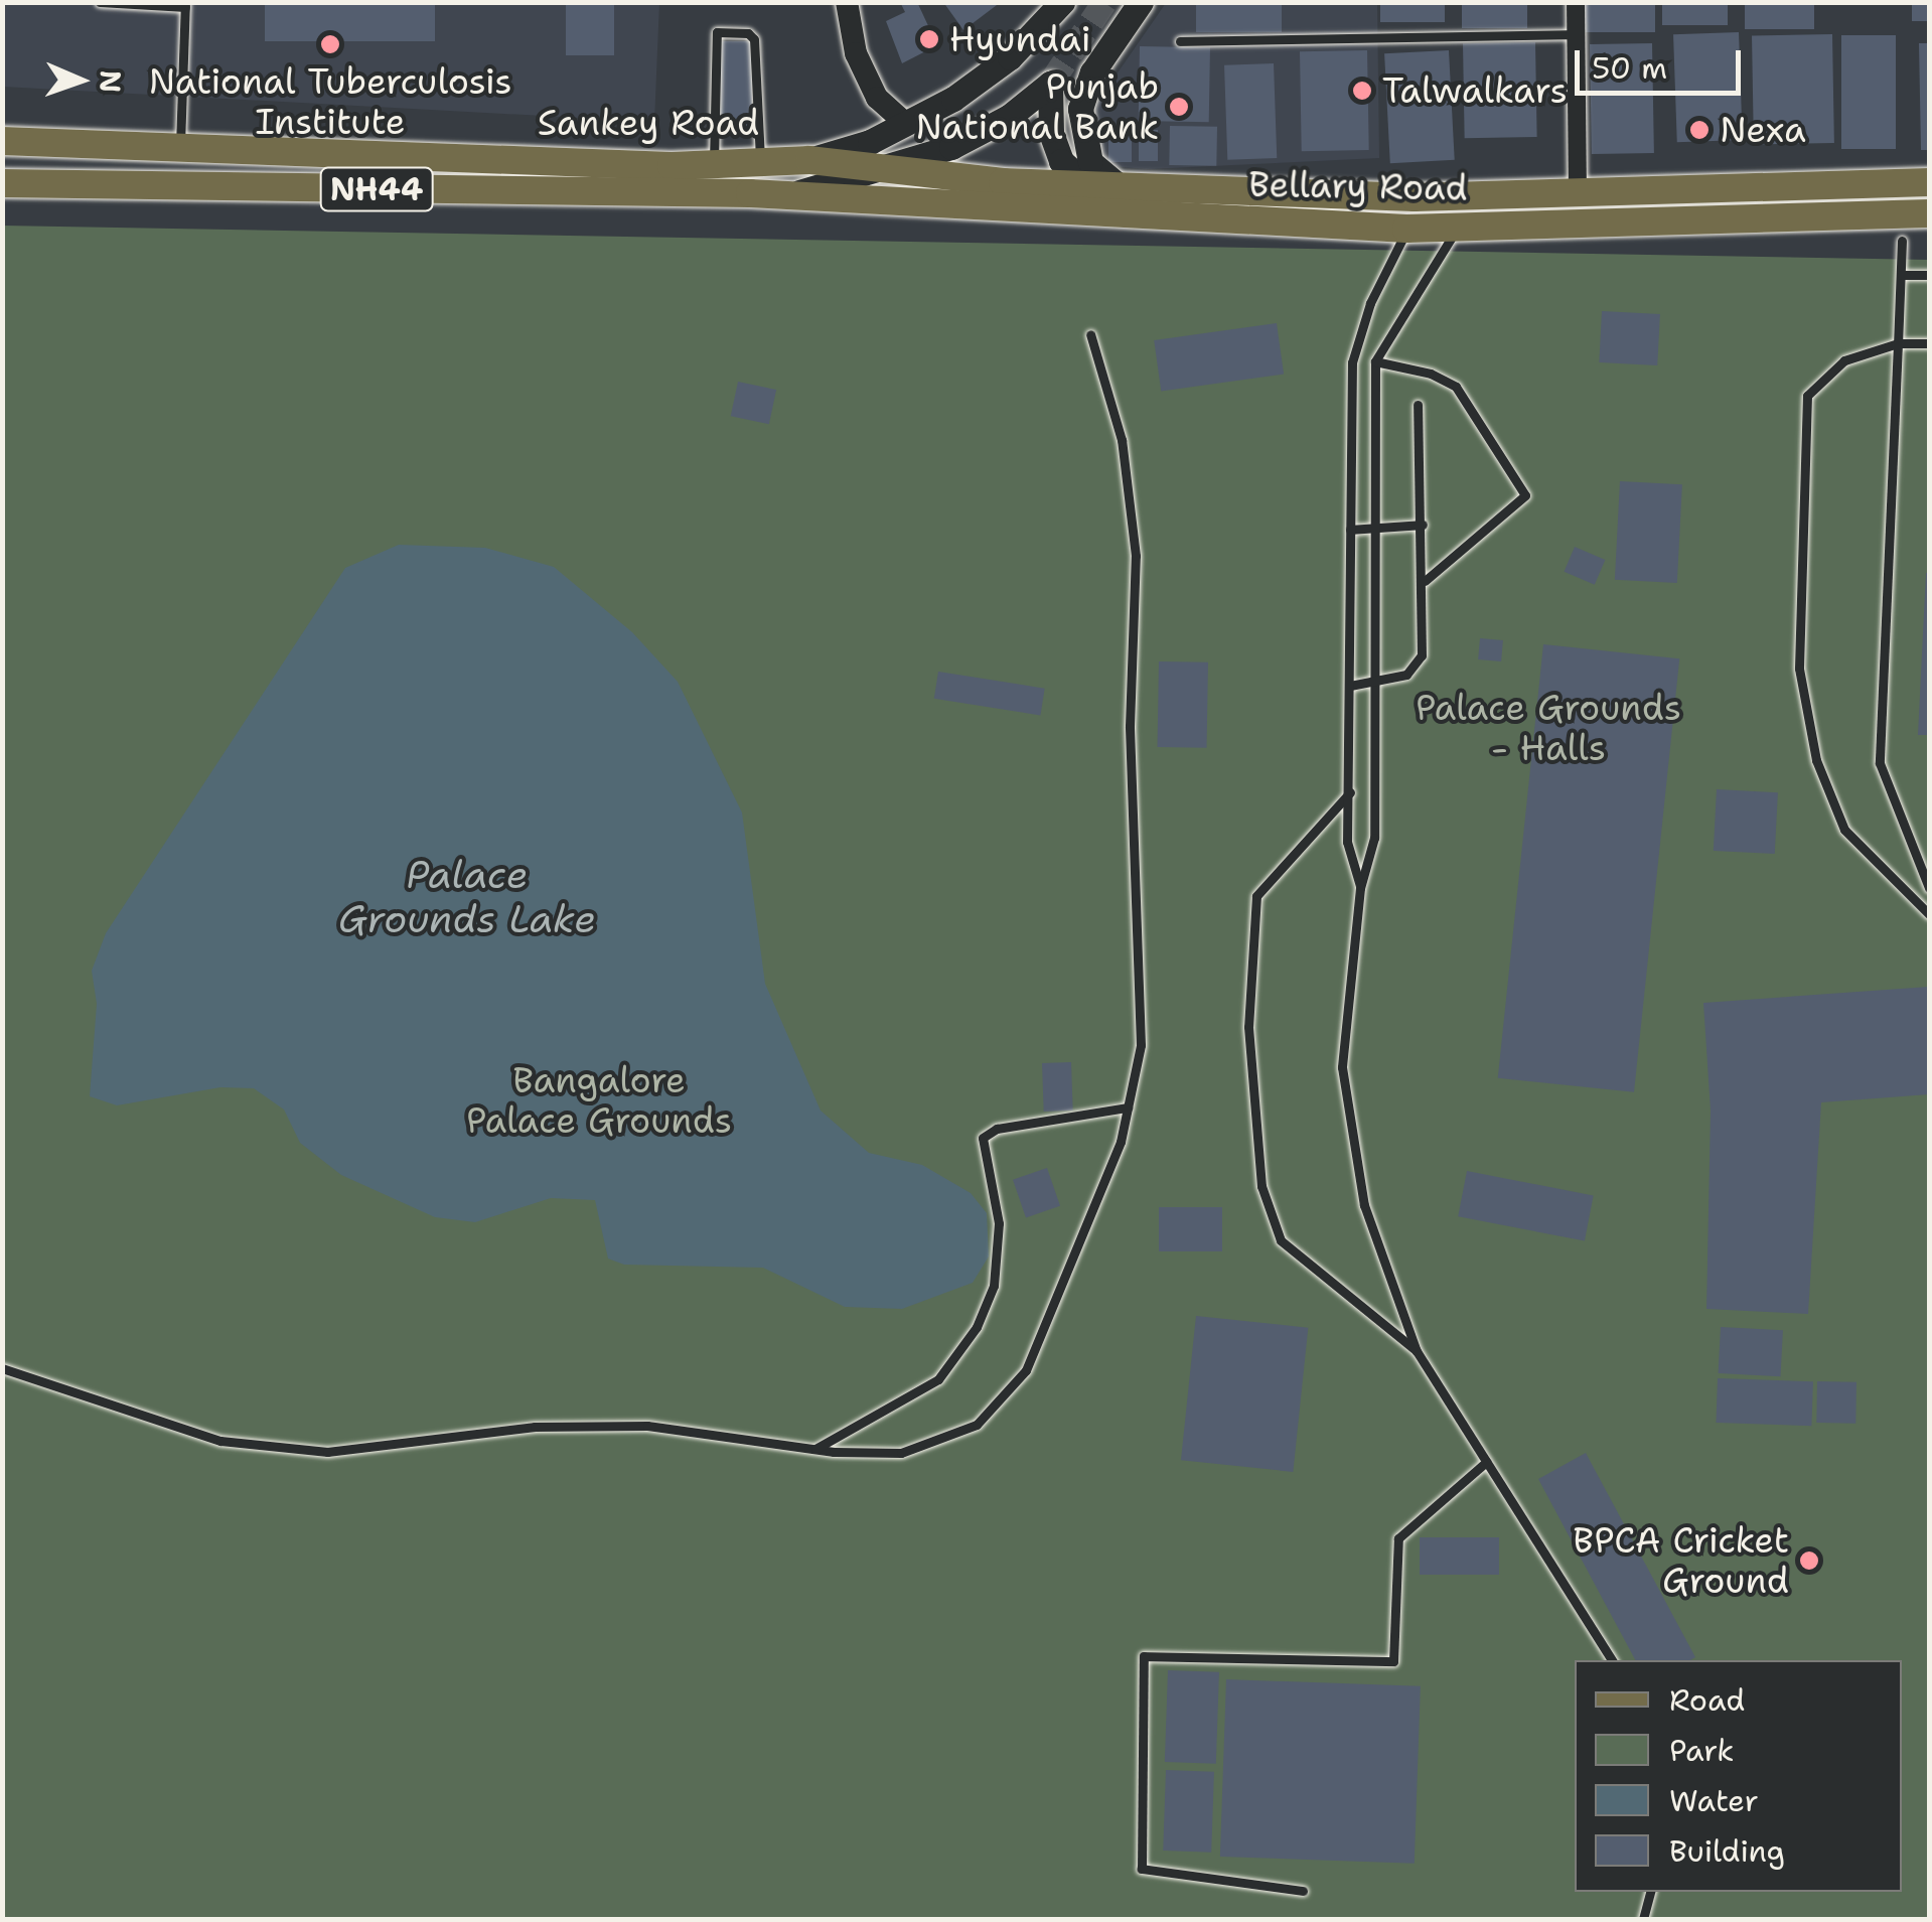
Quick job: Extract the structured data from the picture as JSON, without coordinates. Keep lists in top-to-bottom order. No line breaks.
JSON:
{"streets":{"main road":["Sankey Road","Bellary Road","NH44"]},"crossings":[["Sankey Road","Bellary Road"]],"water":["Palace Grounds Lake"],"parks":["Palace Grounds - Halls","Bangalore Palace Grounds"],"places":["Hyundai","National Tuberculosis Institute","Talwalkars","Punjab National Bank","Nexa","BPCA Cricket Ground"],"legend":["Road","Park","Water","Building"],"scale_bar":"50 m","north":"right"}
